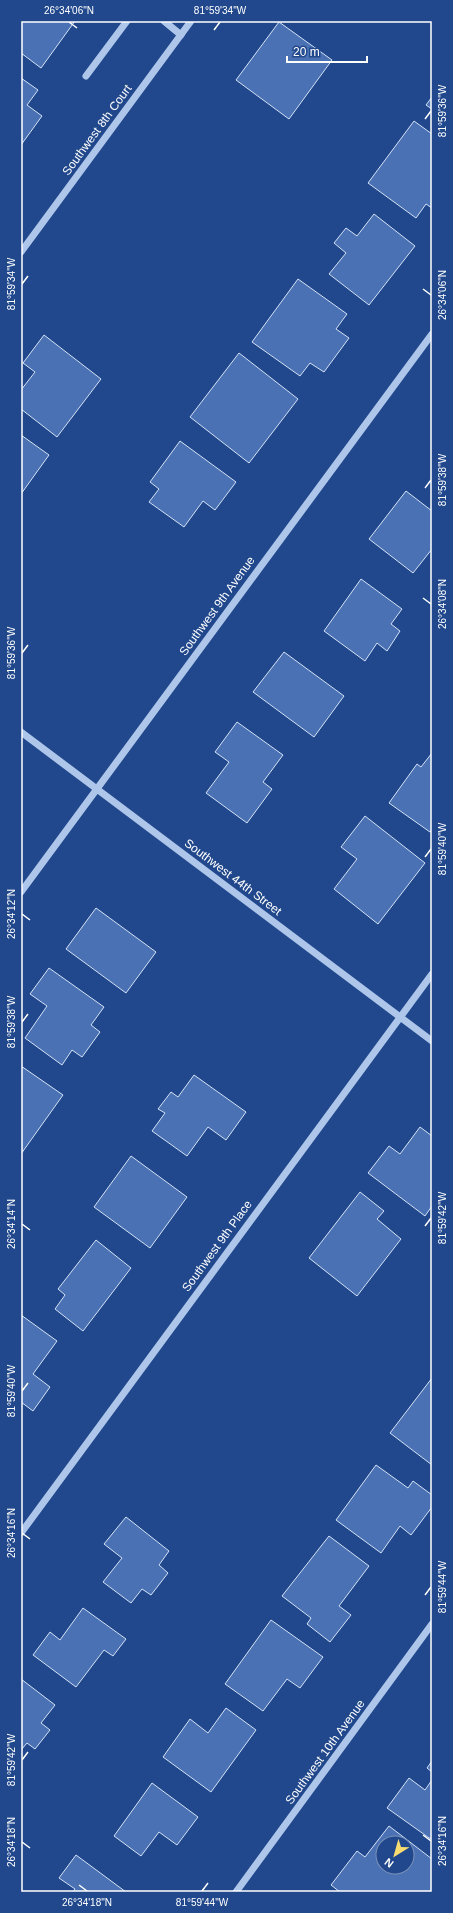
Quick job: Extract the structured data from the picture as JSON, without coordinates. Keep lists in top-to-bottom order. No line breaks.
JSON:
{"streets":{"street":["Southwest 8th Court","Southwest 9th Avenue","Southwest 44th Street","Southwest 9th Place","Southwest 10th Avenue"]},"crossings":[["Southwest 9th Avenue","Southwest 44th Street"],["Southwest 44th Street","Southwest 9th Place"]],"scale_bar":"20 m","north":"bottom left","coordinates":["26°34'06\"N","81°59'34\"W","81°59'36\"W","81°59'38\"W","26°34'08\"N","81°59'40\"W","26°34'12\"N","81°59'42\"W","26°34'14\"N","26°34'16\"N","81°59'44\"W","26°34'18\"N"]}
